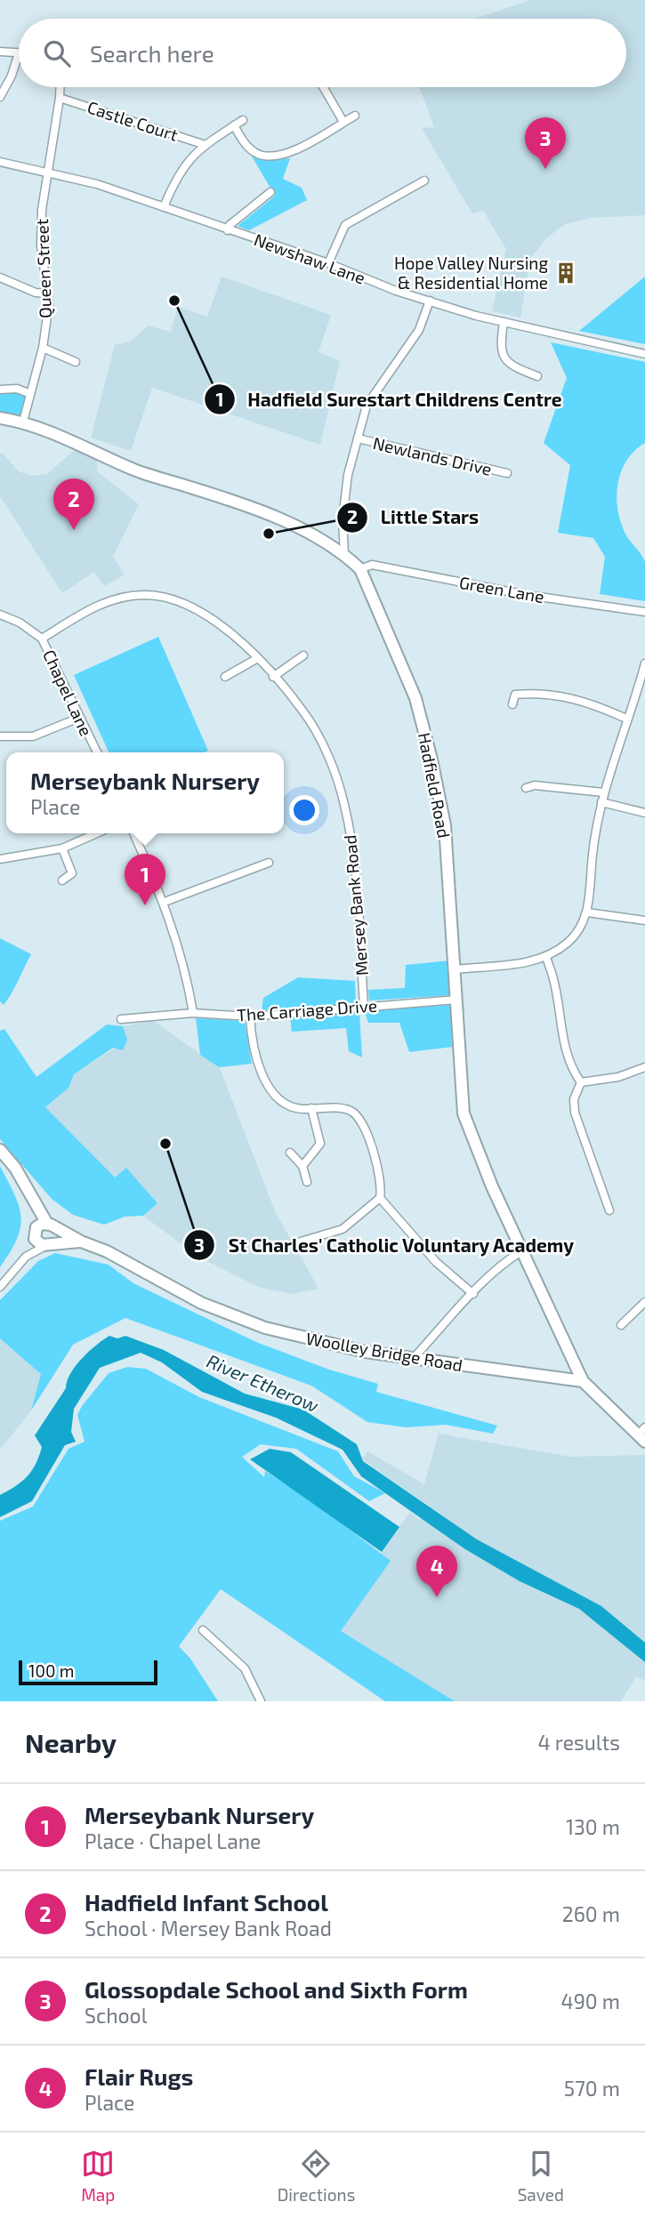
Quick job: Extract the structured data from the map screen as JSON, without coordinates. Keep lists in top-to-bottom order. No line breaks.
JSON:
{"streets":{"street":["Castle Court","Newshaw Lane","Queen Street","Newlands Drive","Green Lane","Chapel Lane","Hadfield Road","Mersey Bank Road","The Carriage Drive","Woolley Bridge Road"]},"crossings":[["Castle Court","Queen Street"],["Newshaw Lane","Queen Street"],["Newshaw Lane","Newlands Drive"],["Queen Street","Hadfield Road"],["Newlands Drive","Hadfield Road"],["Green Lane","Hadfield Road"],["Chapel Lane","Mersey Bank Road"],["Hadfield Road","The Carriage Drive"],["Hadfield Road","Woolley Bridge Road"],["Mersey Bank Road","The Carriage Drive"]],"water":["River Etherow"],"places":{"building":["Hope Valley Nursing & Residential Home"],"other":["Hadfield Surestart Childrens Centre","Little Stars","St Charles' Catholic Voluntary Academy"]},"scale_bar":"100 m","page":{"search":"Search here","pins":["3","2","1","4"],"popup":["Merseybank Nursery","Place"],"scale":"100 m","heading":["Nearby","4 results"],"list":[{"mark":"1","name":"Merseybank Nursery","note":"Place · Chapel Lane","value":"130 m"},{"mark":"2","name":"Hadfield Infant School","note":"School · Mersey Bank Road","value":"260 m"},{"mark":"3","name":"Glossopdale School and Sixth Form","note":"School","value":"490 m"},{"mark":"4","name":"Flair Rugs","note":"Place","value":"570 m"}],"nav":["Map","Directions","Saved"]}}
